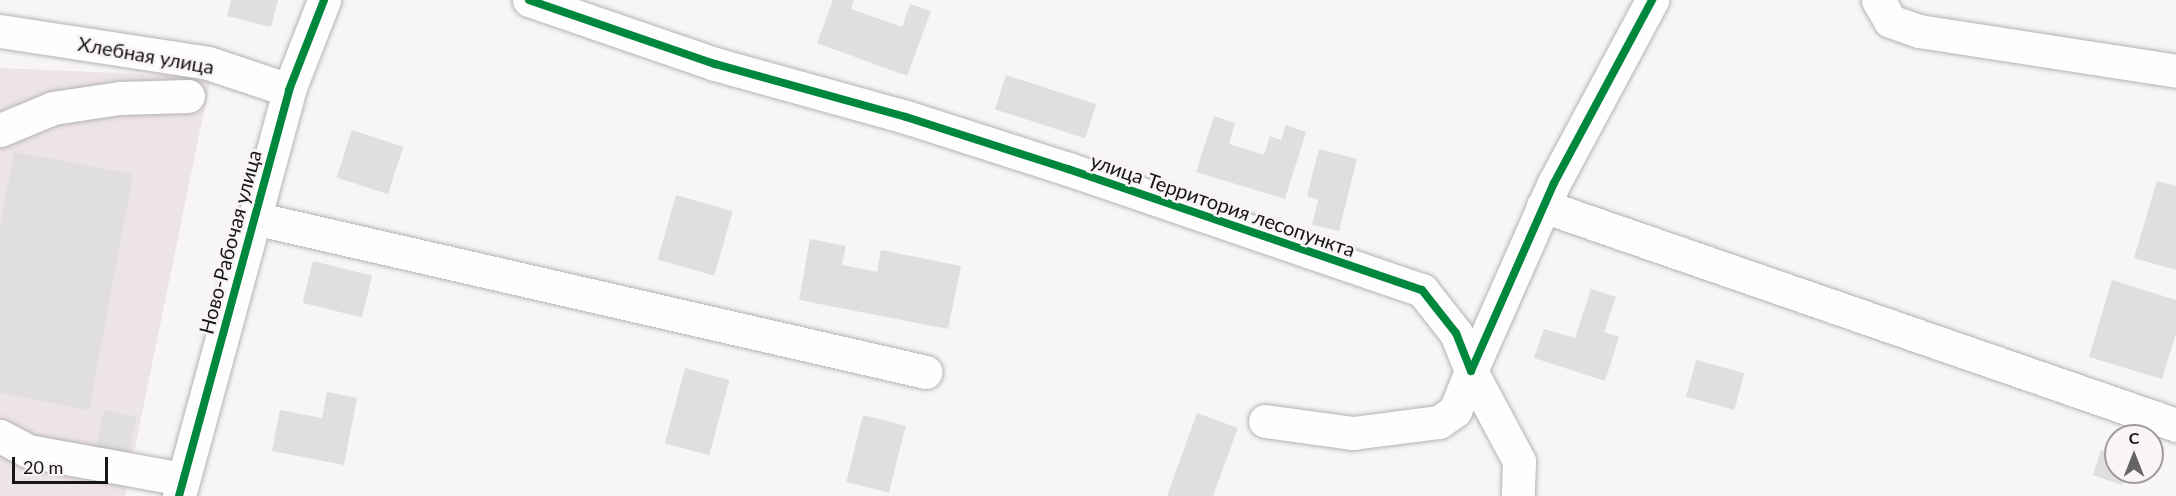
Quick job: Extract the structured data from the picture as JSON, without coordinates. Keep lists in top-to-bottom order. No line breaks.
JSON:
{"streets":{"street":["Хлебная улица","улица Территория лесопункта","Ново-Рабочая улица"]},"crossings":[["Хлебная улица","Ново-Рабочая улица"]],"scale_bar":"20 m","north":"top"}
